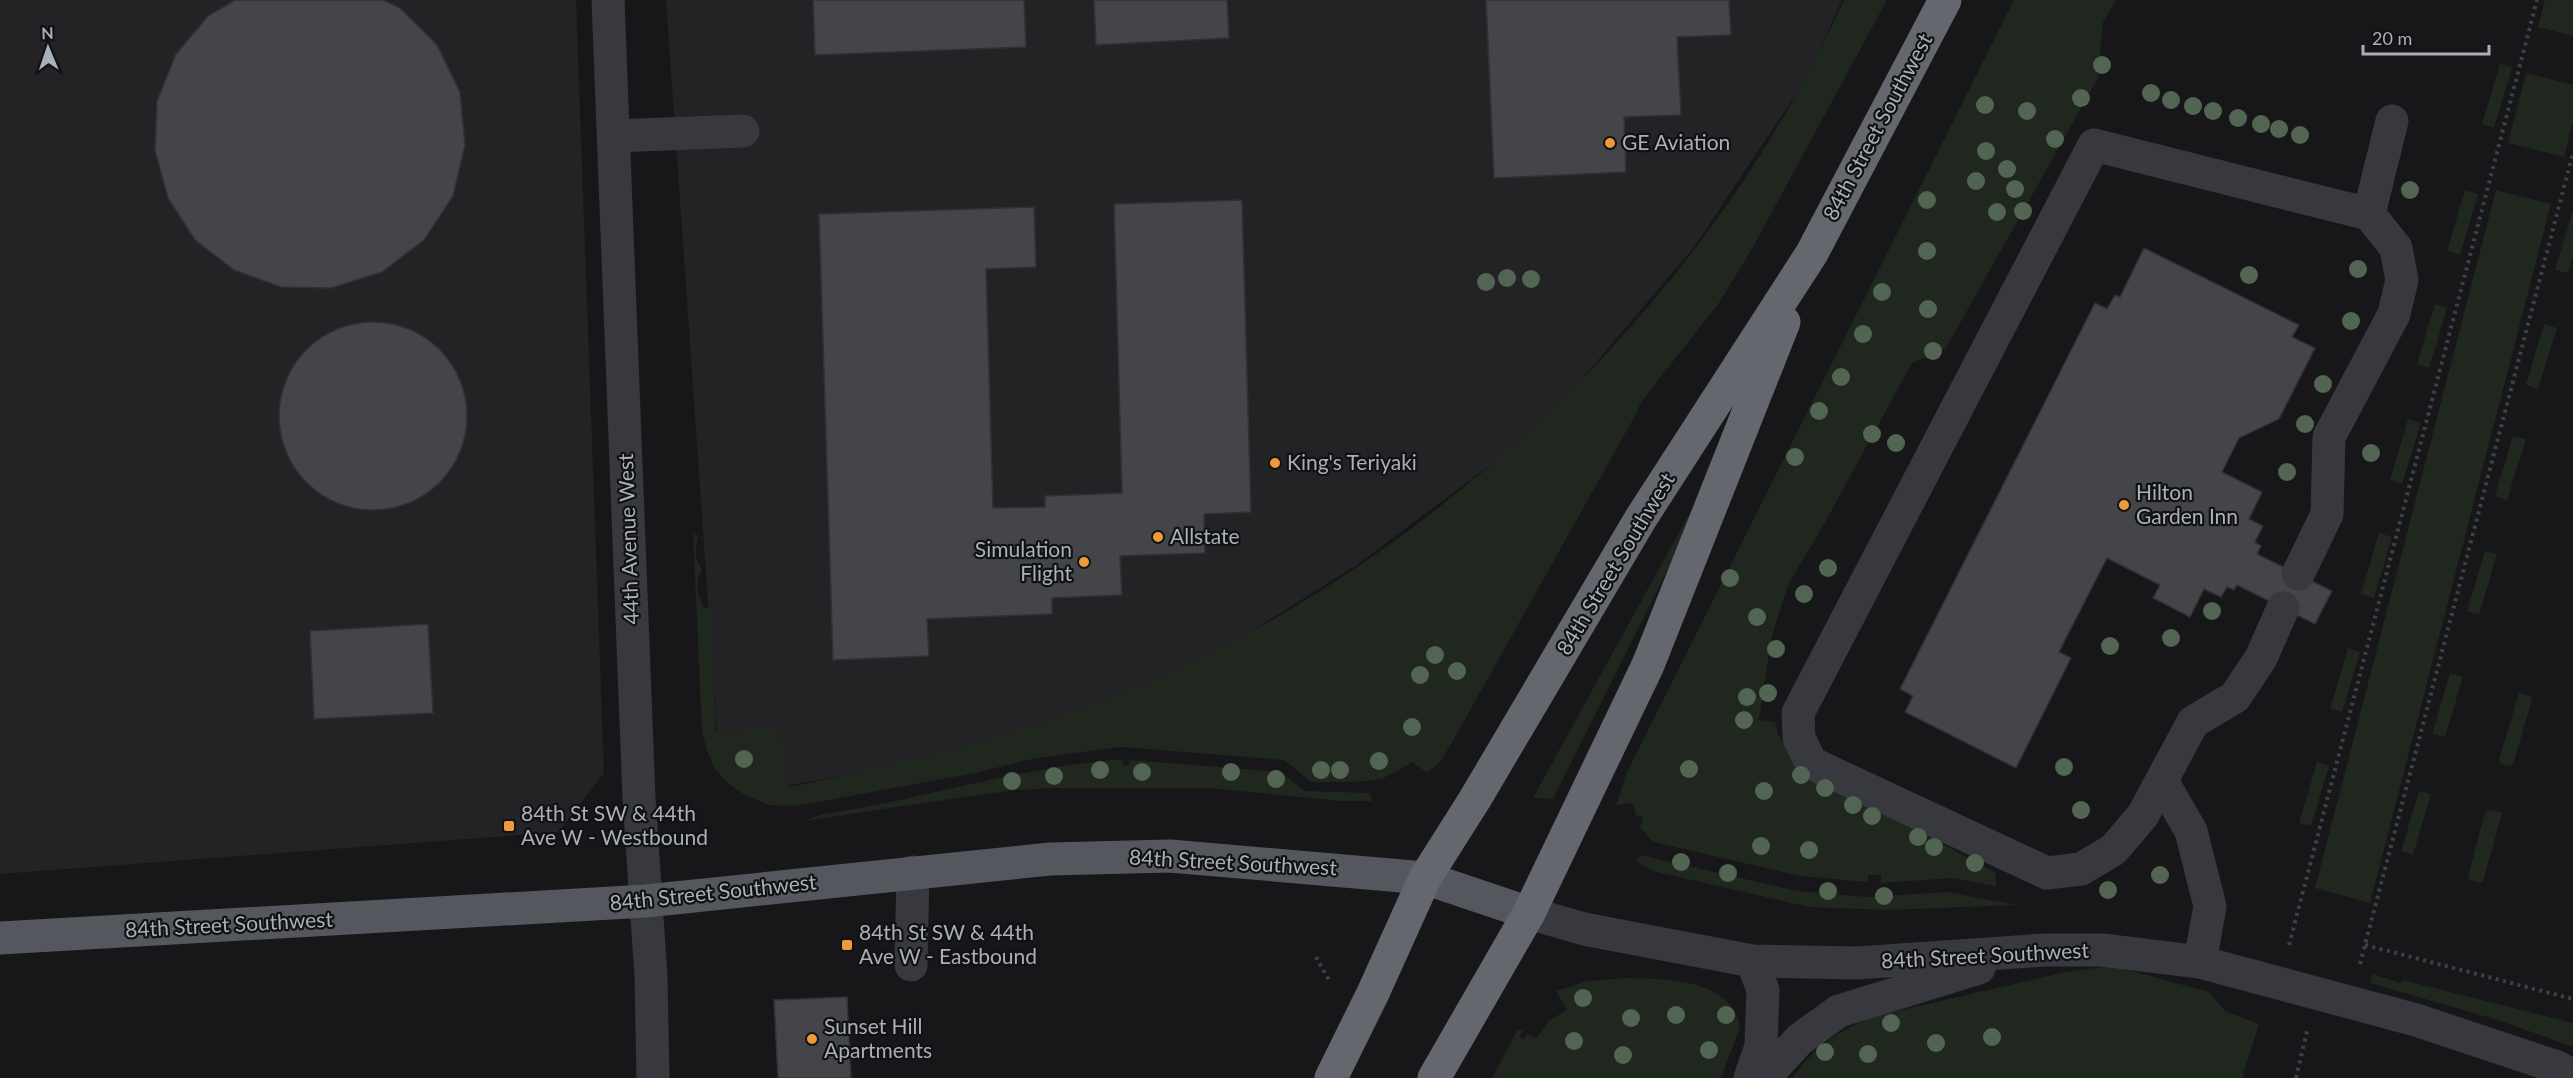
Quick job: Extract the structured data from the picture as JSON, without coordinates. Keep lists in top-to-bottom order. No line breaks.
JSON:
{"streets":{"highway":["84th Street Southwest"],"street":["44th Avenue West"]},"crossings":[["84th Street Southwest","44th Avenue West"]],"places":{"other":["GE Aviation","King's Teriyaki","Hilton Garden Inn","Allstate","Simulation Flight","Sunset Hill Apartments"],"transit":["84th St SW & 44th Ave W - Westbound","84th St SW & 44th Ave W - Eastbound"]},"scale_bar":"20 m","north":"top"}
